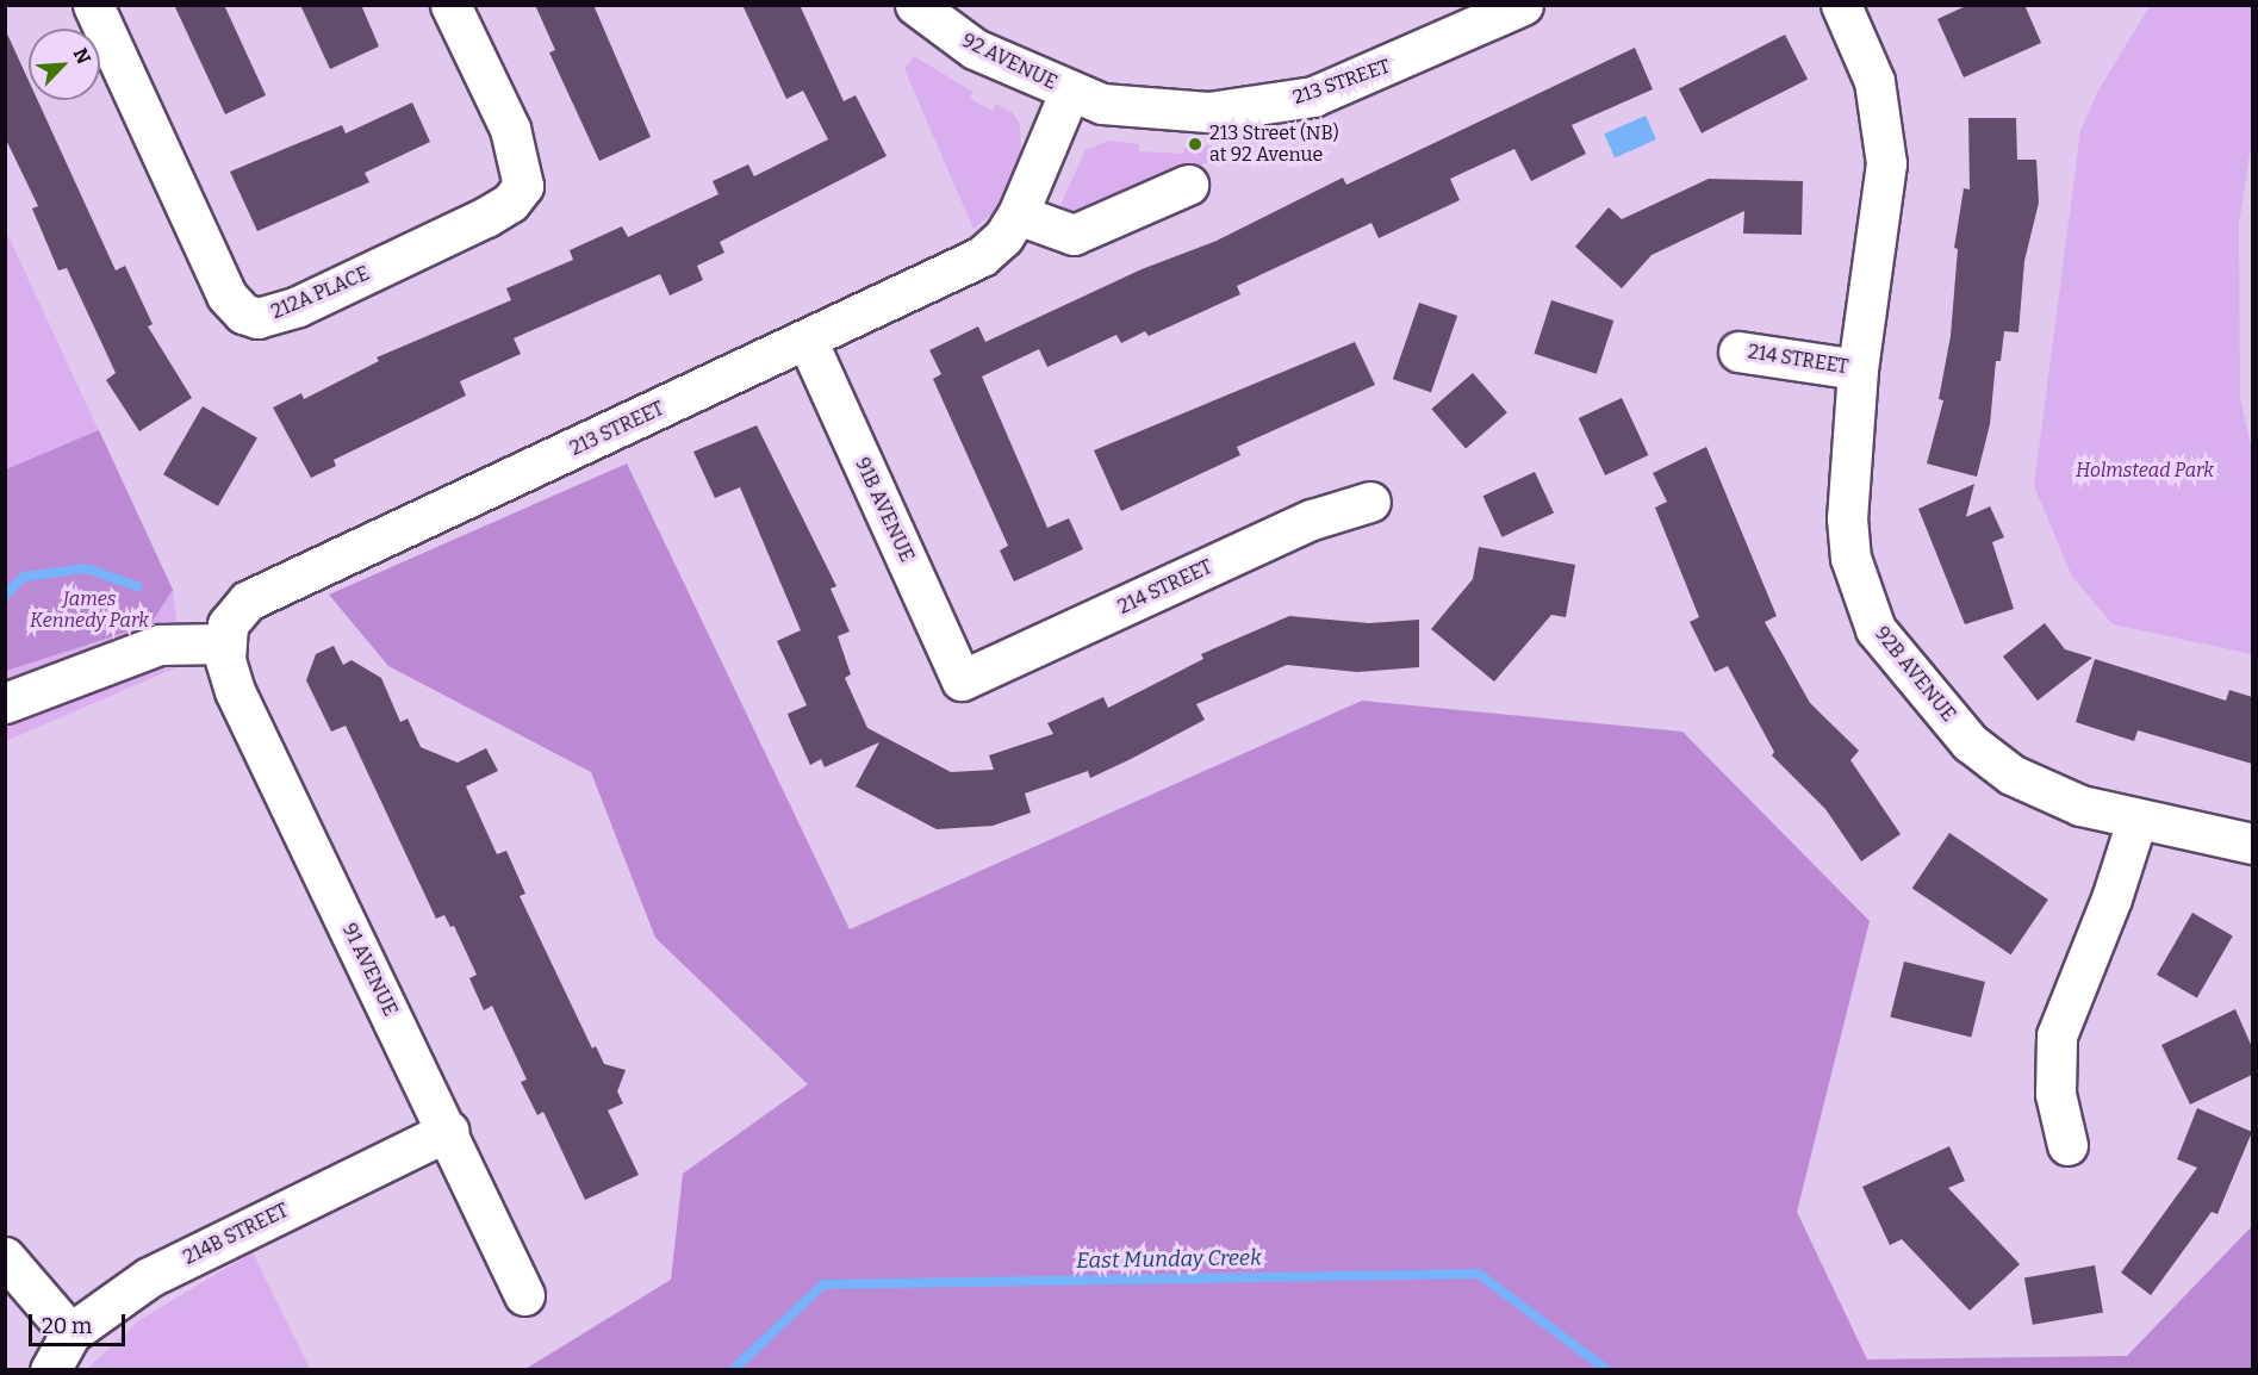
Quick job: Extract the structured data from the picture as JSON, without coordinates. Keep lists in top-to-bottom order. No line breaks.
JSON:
{"streets":{"street":["92 AVENUE","213 STREET","212A PLACE","214 STREET","91B AVENUE","92B AVENUE","91 AVENUE","214B STREET"]},"crossings":[["92 AVENUE","213 STREET"],["213 STREET","91B AVENUE"],["213 STREET","91 AVENUE"],["214 STREET","91B AVENUE"],["214 STREET","92B AVENUE"],["91 AVENUE","214B STREET"]],"water":["East Munday Creek"],"parks":["Holmstead Park","James Kennedy Park"],"places":["213 Street (NB) at 92 Avenue"],"scale_bar":"20 m","north":"top right"}
